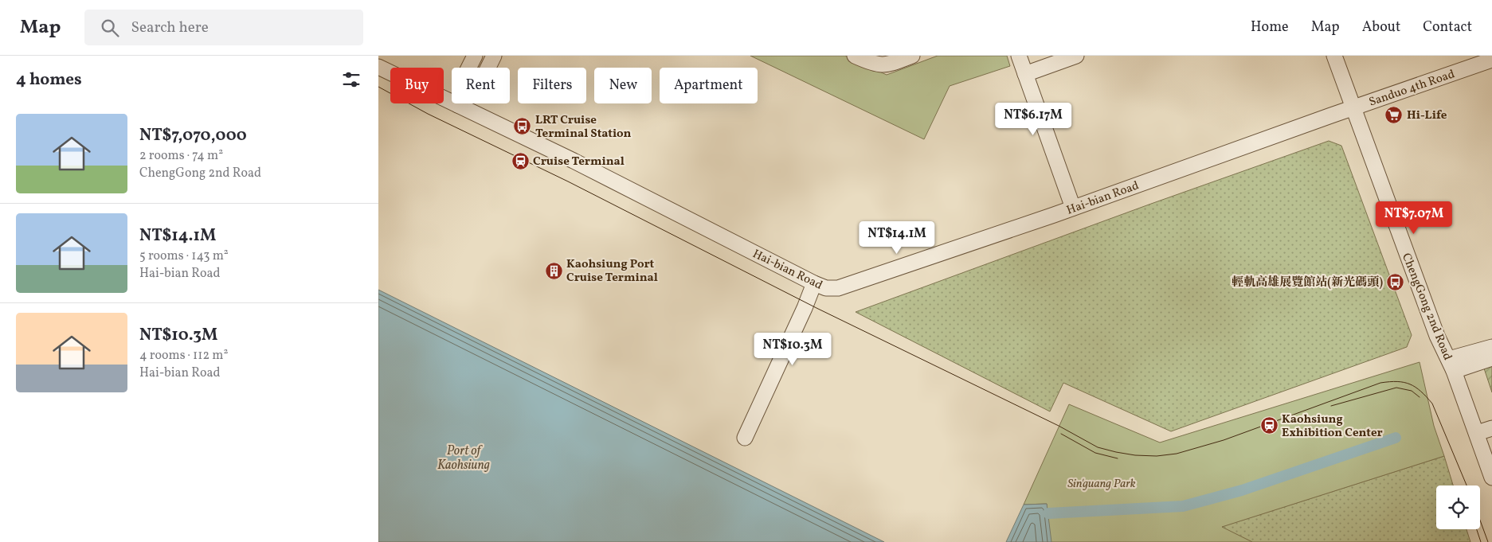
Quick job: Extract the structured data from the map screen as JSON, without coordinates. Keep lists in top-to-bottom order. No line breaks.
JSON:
{"streets":{"street":["Sanduo 4th Road","Hai-bian Road","ChengGong 2nd Road"]},"crossings":[["Sanduo 4th Road","Hai-bian Road"],["Sanduo 4th Road","ChengGong 2nd Road"],["Hai-bian Road","ChengGong 2nd Road"]],"water":["Port of Kaohsiung"],"parks":["Sin'guang Park"],"places":{"supermarket":["Hi-Life"],"bus stop":["LRT Cruise Terminal Station","輕軌高雄展覽館站(新光碼頭)"],"station":["Cruise Terminal","Kaohsiung Exhibition Center"],"building":["Kaohsiung Port Cruise Terminal"]},"page":{"header":"Map","search":"Search here","nav":["Home","Map","About","Contact"],"heading":"4 homes","chip":["Buy","Rent","Filters","New","Apartment"],"price":["NT$6.17M","NT$7.07M","NT$14.1M","NT$10.3M"],"list":[{"name":"NT$7,070,000","note":"2 rooms · 74 m² · ChengGong 2nd Road"},{"name":"NT$14.1M","note":"5 rooms · 143 m² · Hai-bian Road"},{"name":"NT$10.3M","note":"4 rooms · 112 m² · Hai-bian Road"}]}}
